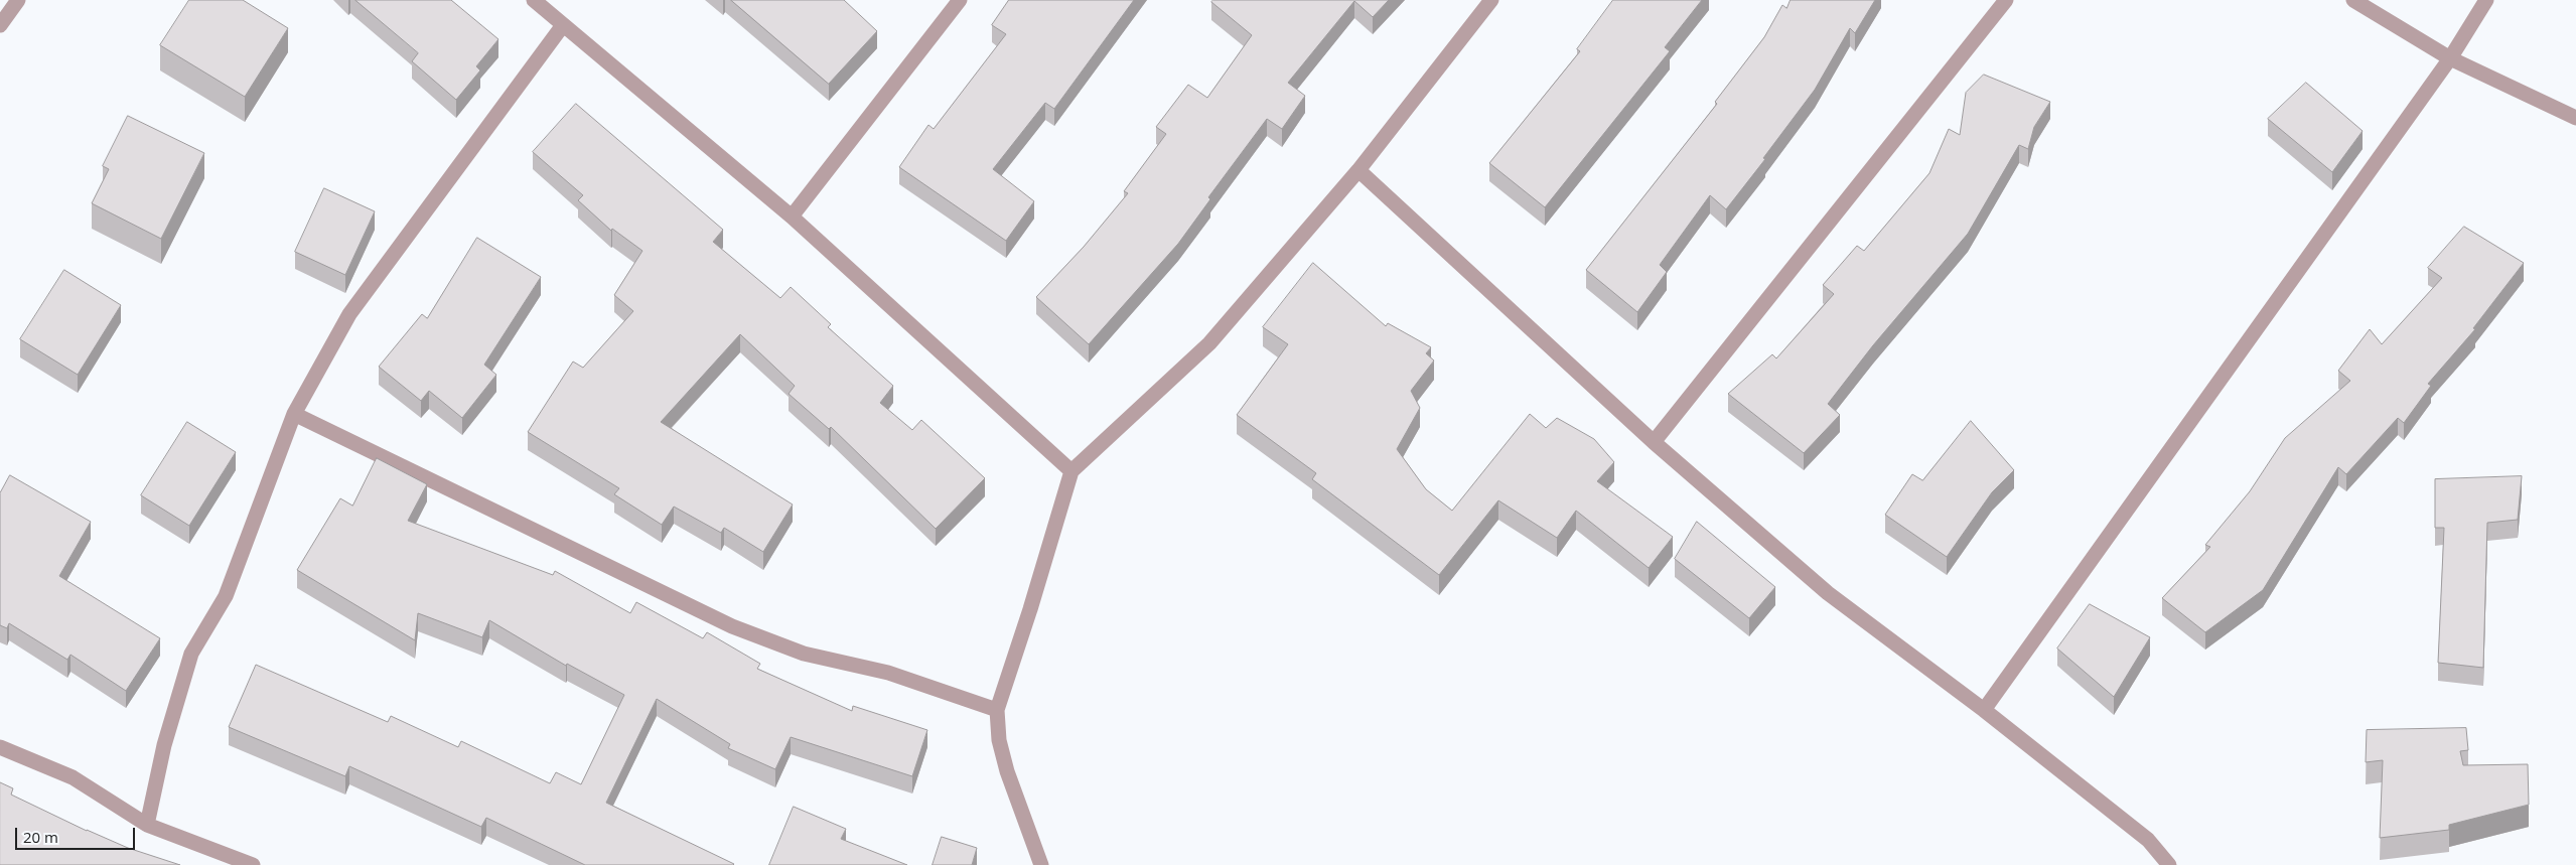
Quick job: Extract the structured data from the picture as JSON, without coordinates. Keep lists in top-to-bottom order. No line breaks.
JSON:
{"scale_bar":"20 m"}
